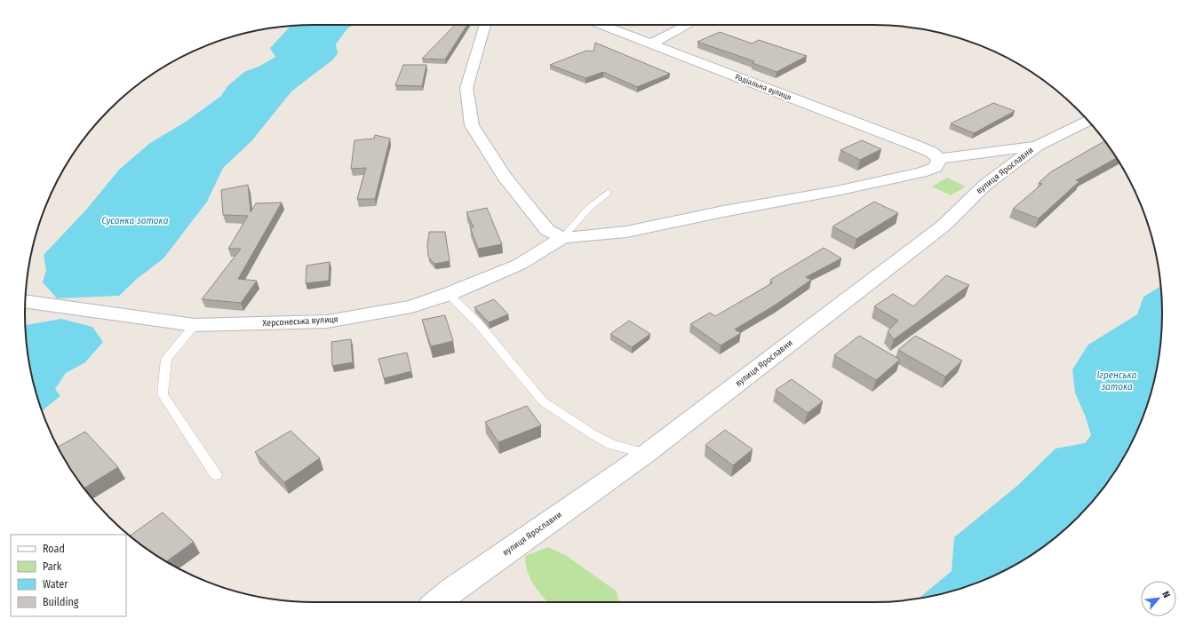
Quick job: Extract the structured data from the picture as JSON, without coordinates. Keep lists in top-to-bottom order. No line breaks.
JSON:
{"streets":{"street":["Радіальна вулиця","вулиця Ярославни","Херсонеська вулиця"]},"water":["Сусанка затока","Ігренська затока"],"legend":["Road","Park","Water","Building"],"north":"top right"}
